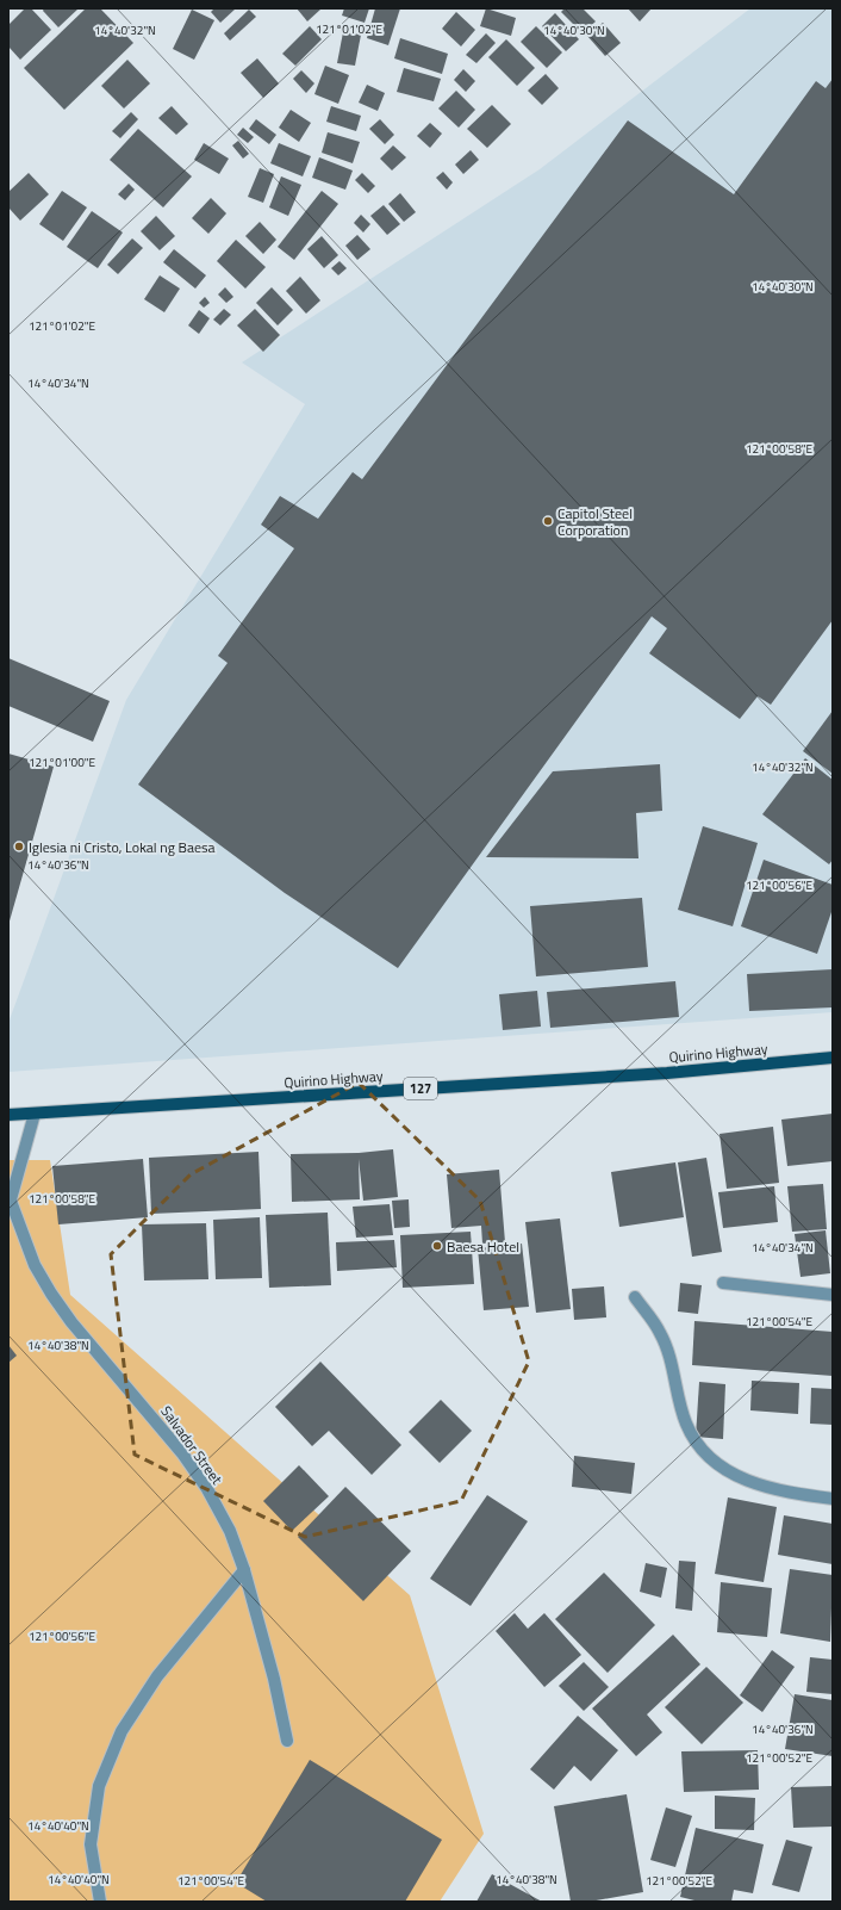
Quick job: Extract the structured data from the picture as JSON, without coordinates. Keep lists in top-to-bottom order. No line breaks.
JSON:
{"streets":{"main road":["Quirino Highway","127"],"street":["Salvador Street"]},"crossings":[["Quirino Highway","Salvador Street"]],"places":["Capitol Steel Corporation","Iglesia ni Cristo, Lokal ng Baesa","Baesa Hotel"],"coordinates":["121°01'02\"E","14°40'32\"N","14°40'30\"N","14°40'34\"N","121°00'58\"E","121°01'00\"E","14°40'36\"N","121°00'56\"E","121°00'54\"E","14°40'38\"N","121°00'52\"E","14°40'40\"N"]}
